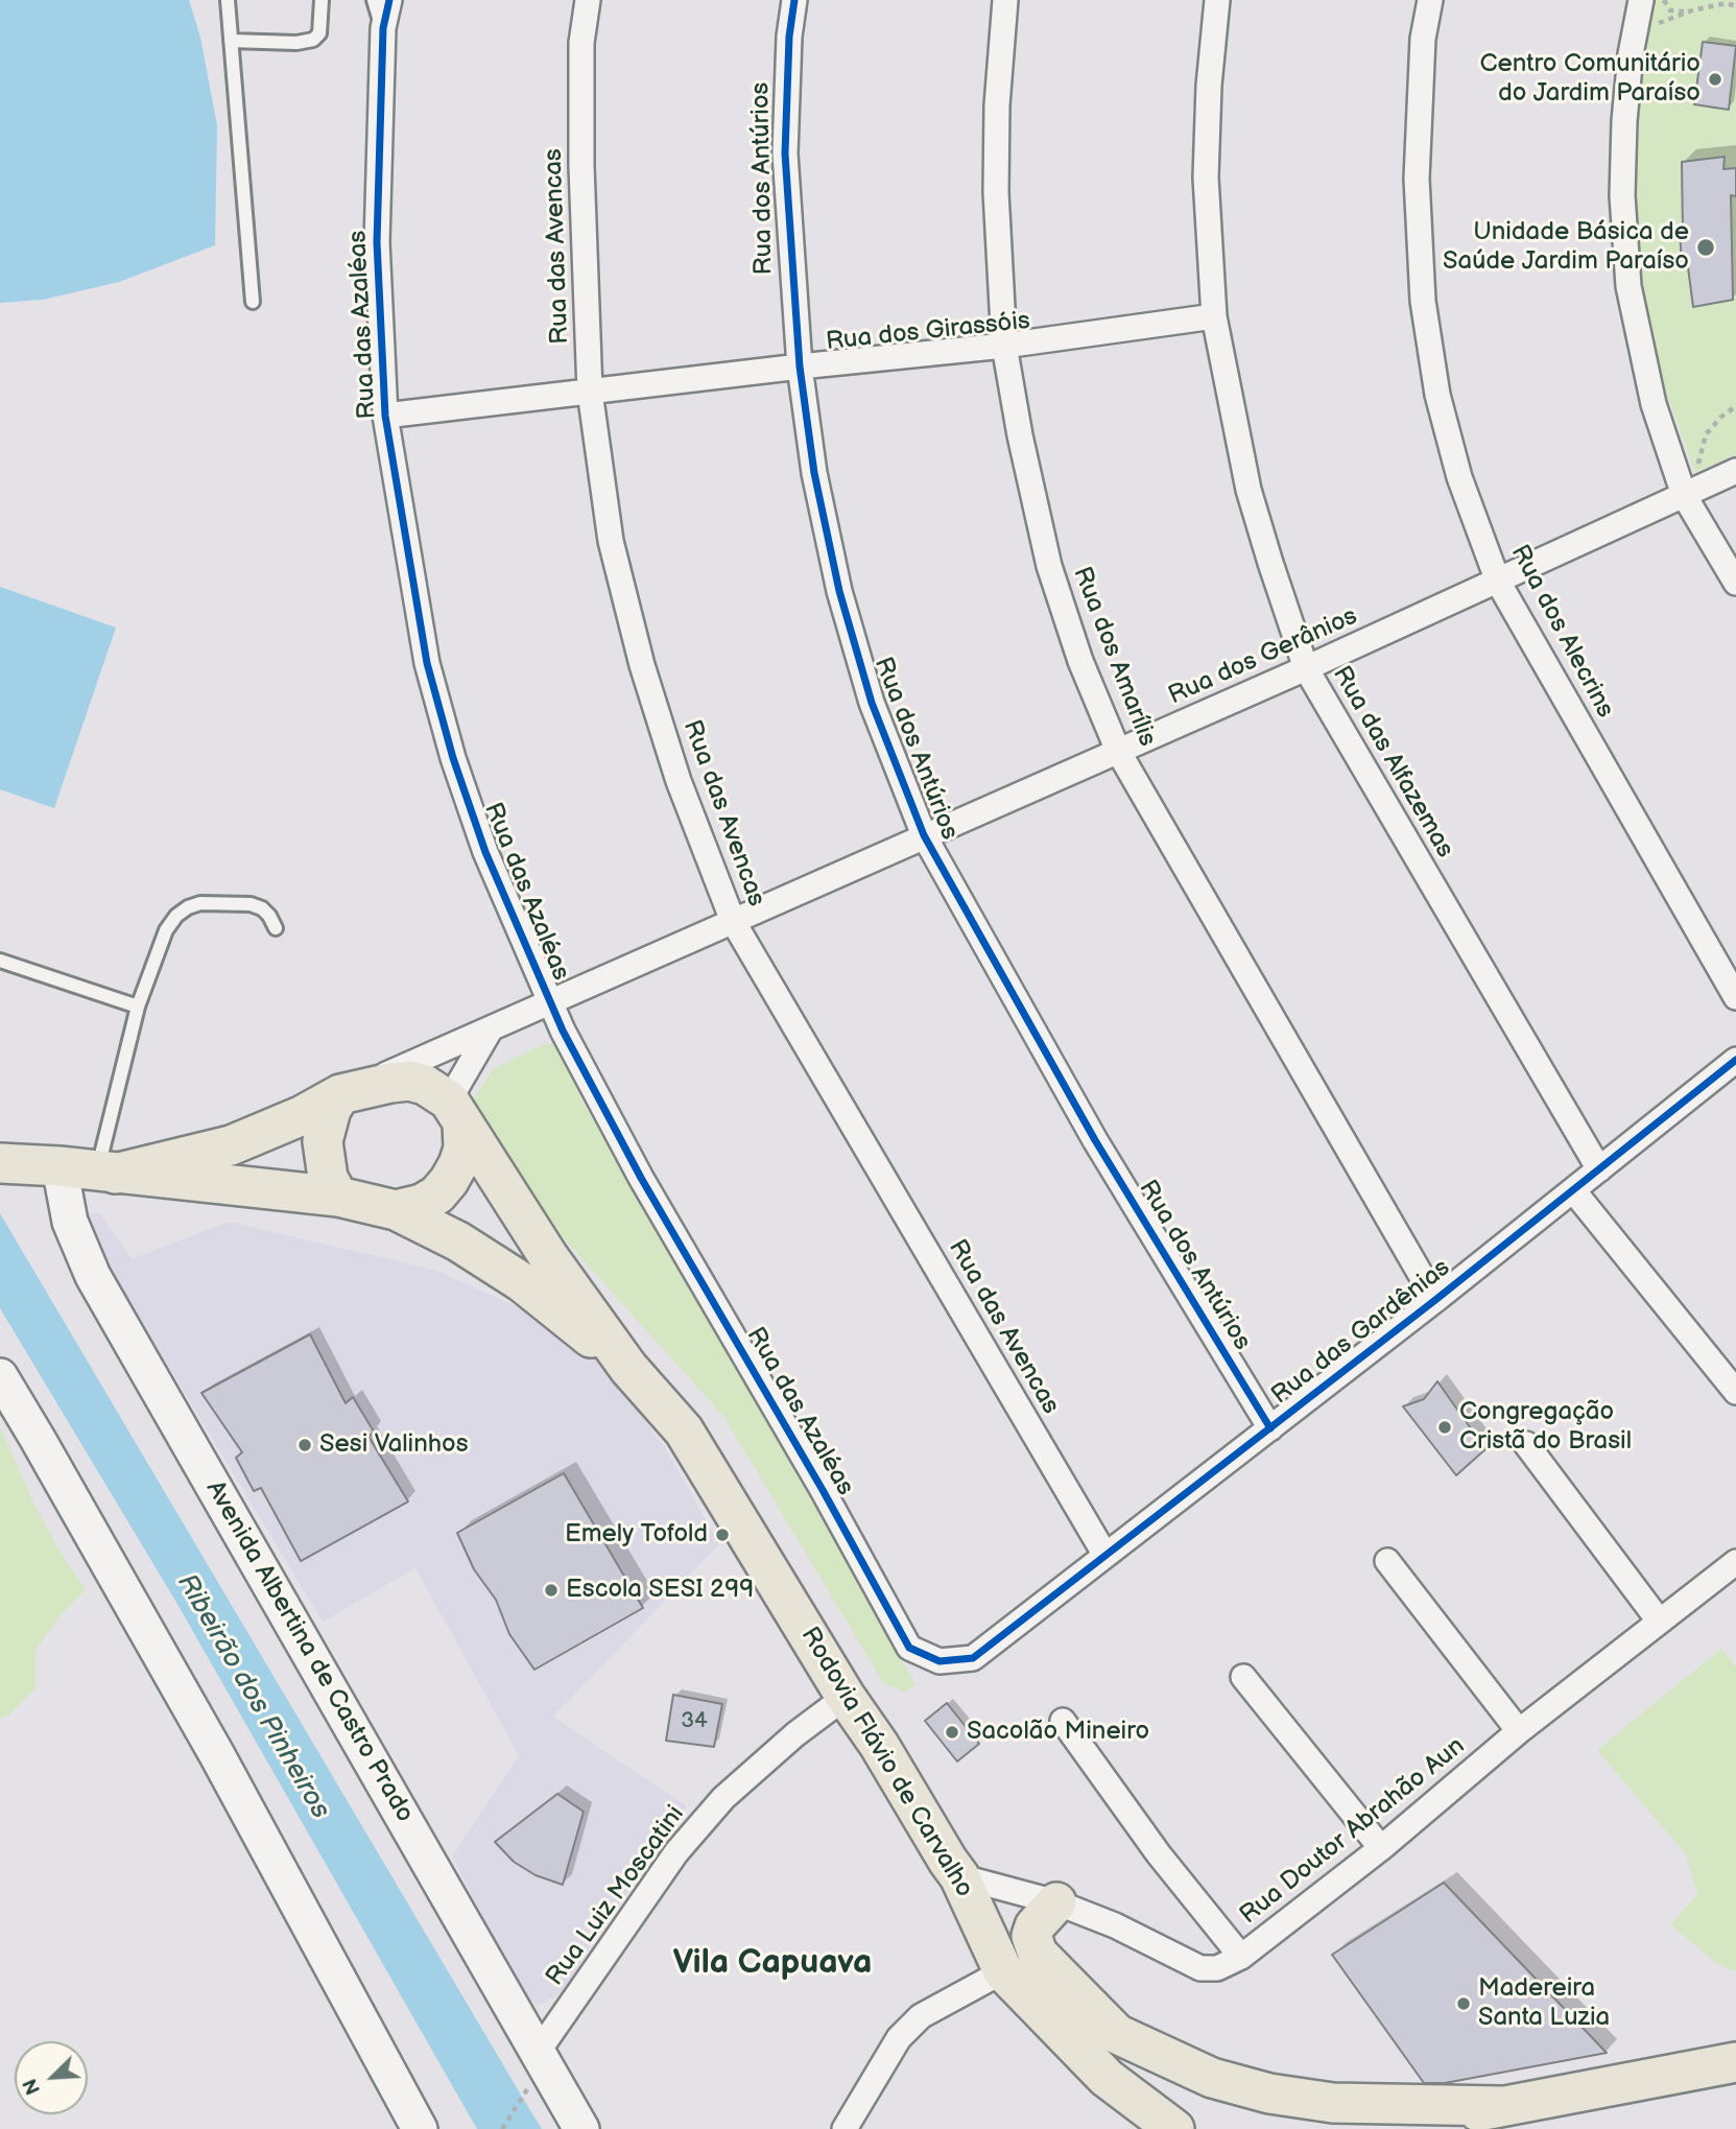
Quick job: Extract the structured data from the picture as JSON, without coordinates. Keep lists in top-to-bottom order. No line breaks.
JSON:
{"streets":{"main road":["Avenida Albertina de Castro Prado","Rodovia Flávio de Carvalho"],"street":["Rua dos Antúrios","Rua das Avencas","Rua das Azaléas","Rua dos Girassóis","Rua dos Alecrins","Rua dos Amarílis","Rua dos Gerânios","Rua das Alfazemas","Rua das Gardênias","Rua Doutor Abrahão Aun","Rua Luiz Moscatini"]},"crossings":[["Rua dos Antúrios","Rua dos Girassóis"],["Rua dos Antúrios","Rua dos Gerânios"],["Rua dos Antúrios","Rua das Gardênias"],["Rua das Avencas","Rua dos Girassóis"],["Rua das Avencas","Rua dos Gerânios"],["Rua das Avencas","Rua das Gardênias"],["Rua das Azaléas","Rua dos Girassóis"],["Rua das Azaléas","Rua dos Gerânios"],["Rua das Azaléas","Rua das Gardênias"],["Rua dos Girassóis","Rua dos Amarílis"],["Rua dos Girassóis","Rua das Alfazemas"],["Rua dos Alecrins","Rua dos Gerânios"],["Rua dos Amarílis","Rua dos Gerânios"],["Rua dos Amarílis","Rua das Gardênias"],["Rua dos Gerânios","Rua das Alfazemas"],["Rua dos Gerânios","Rodovia Flávio de Carvalho"],["Rua das Alfazemas","Rua das Gardênias"],["Avenida Albertina de Castro Prado","Rodovia Flávio de Carvalho"],["Avenida Albertina de Castro Prado","Rua Luiz Moscatini"],["Rodovia Flávio de Carvalho","Rua Doutor Abrahão Aun"],["Rodovia Flávio de Carvalho","Rua Luiz Moscatini"]],"districts":["Vila Capuava"],"water":["Ribeirão dos Pinheiros"],"places":["Centro Comunitário do Jardim Paraíso","Unidade Básica de Saúde Jardim Paraíso","Congregação Cristã do Brasil","Sesi Valinhos","Emely Tofold","Escola SESI 299","Sacolão Mineiro","Madereira Santa Luzia"],"house_numbers":["34"],"north":"bottom left"}
